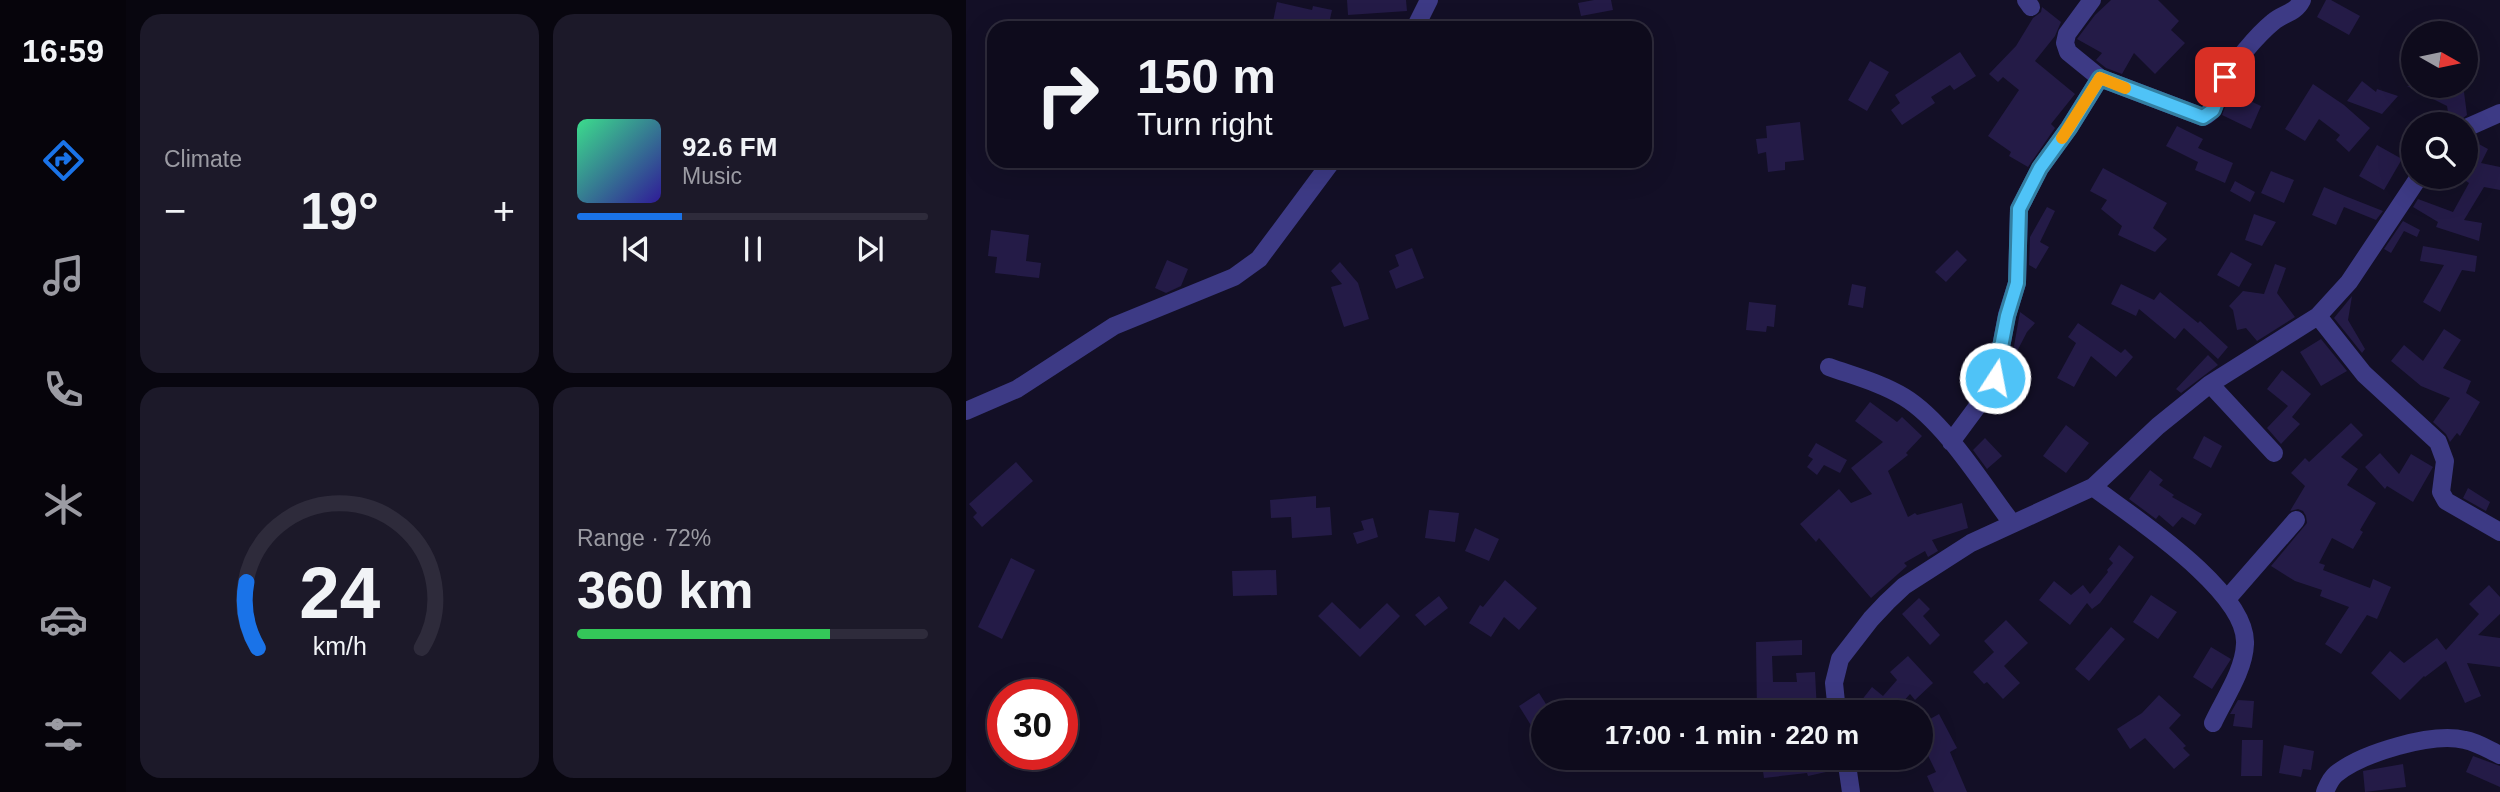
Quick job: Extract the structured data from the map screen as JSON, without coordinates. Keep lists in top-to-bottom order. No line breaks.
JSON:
{"north":"right","page":{"tabs":"16:59","tile":["Climate",["Range · 72%","360 km"]],"turn":["150 m","Turn right"],"song":["92.6 FM","Music"],"heat":["−","19°","+"],"limit":"30","trip":"17:00 · 1 min · 220 m","gauge":["24","km/h"]}}
